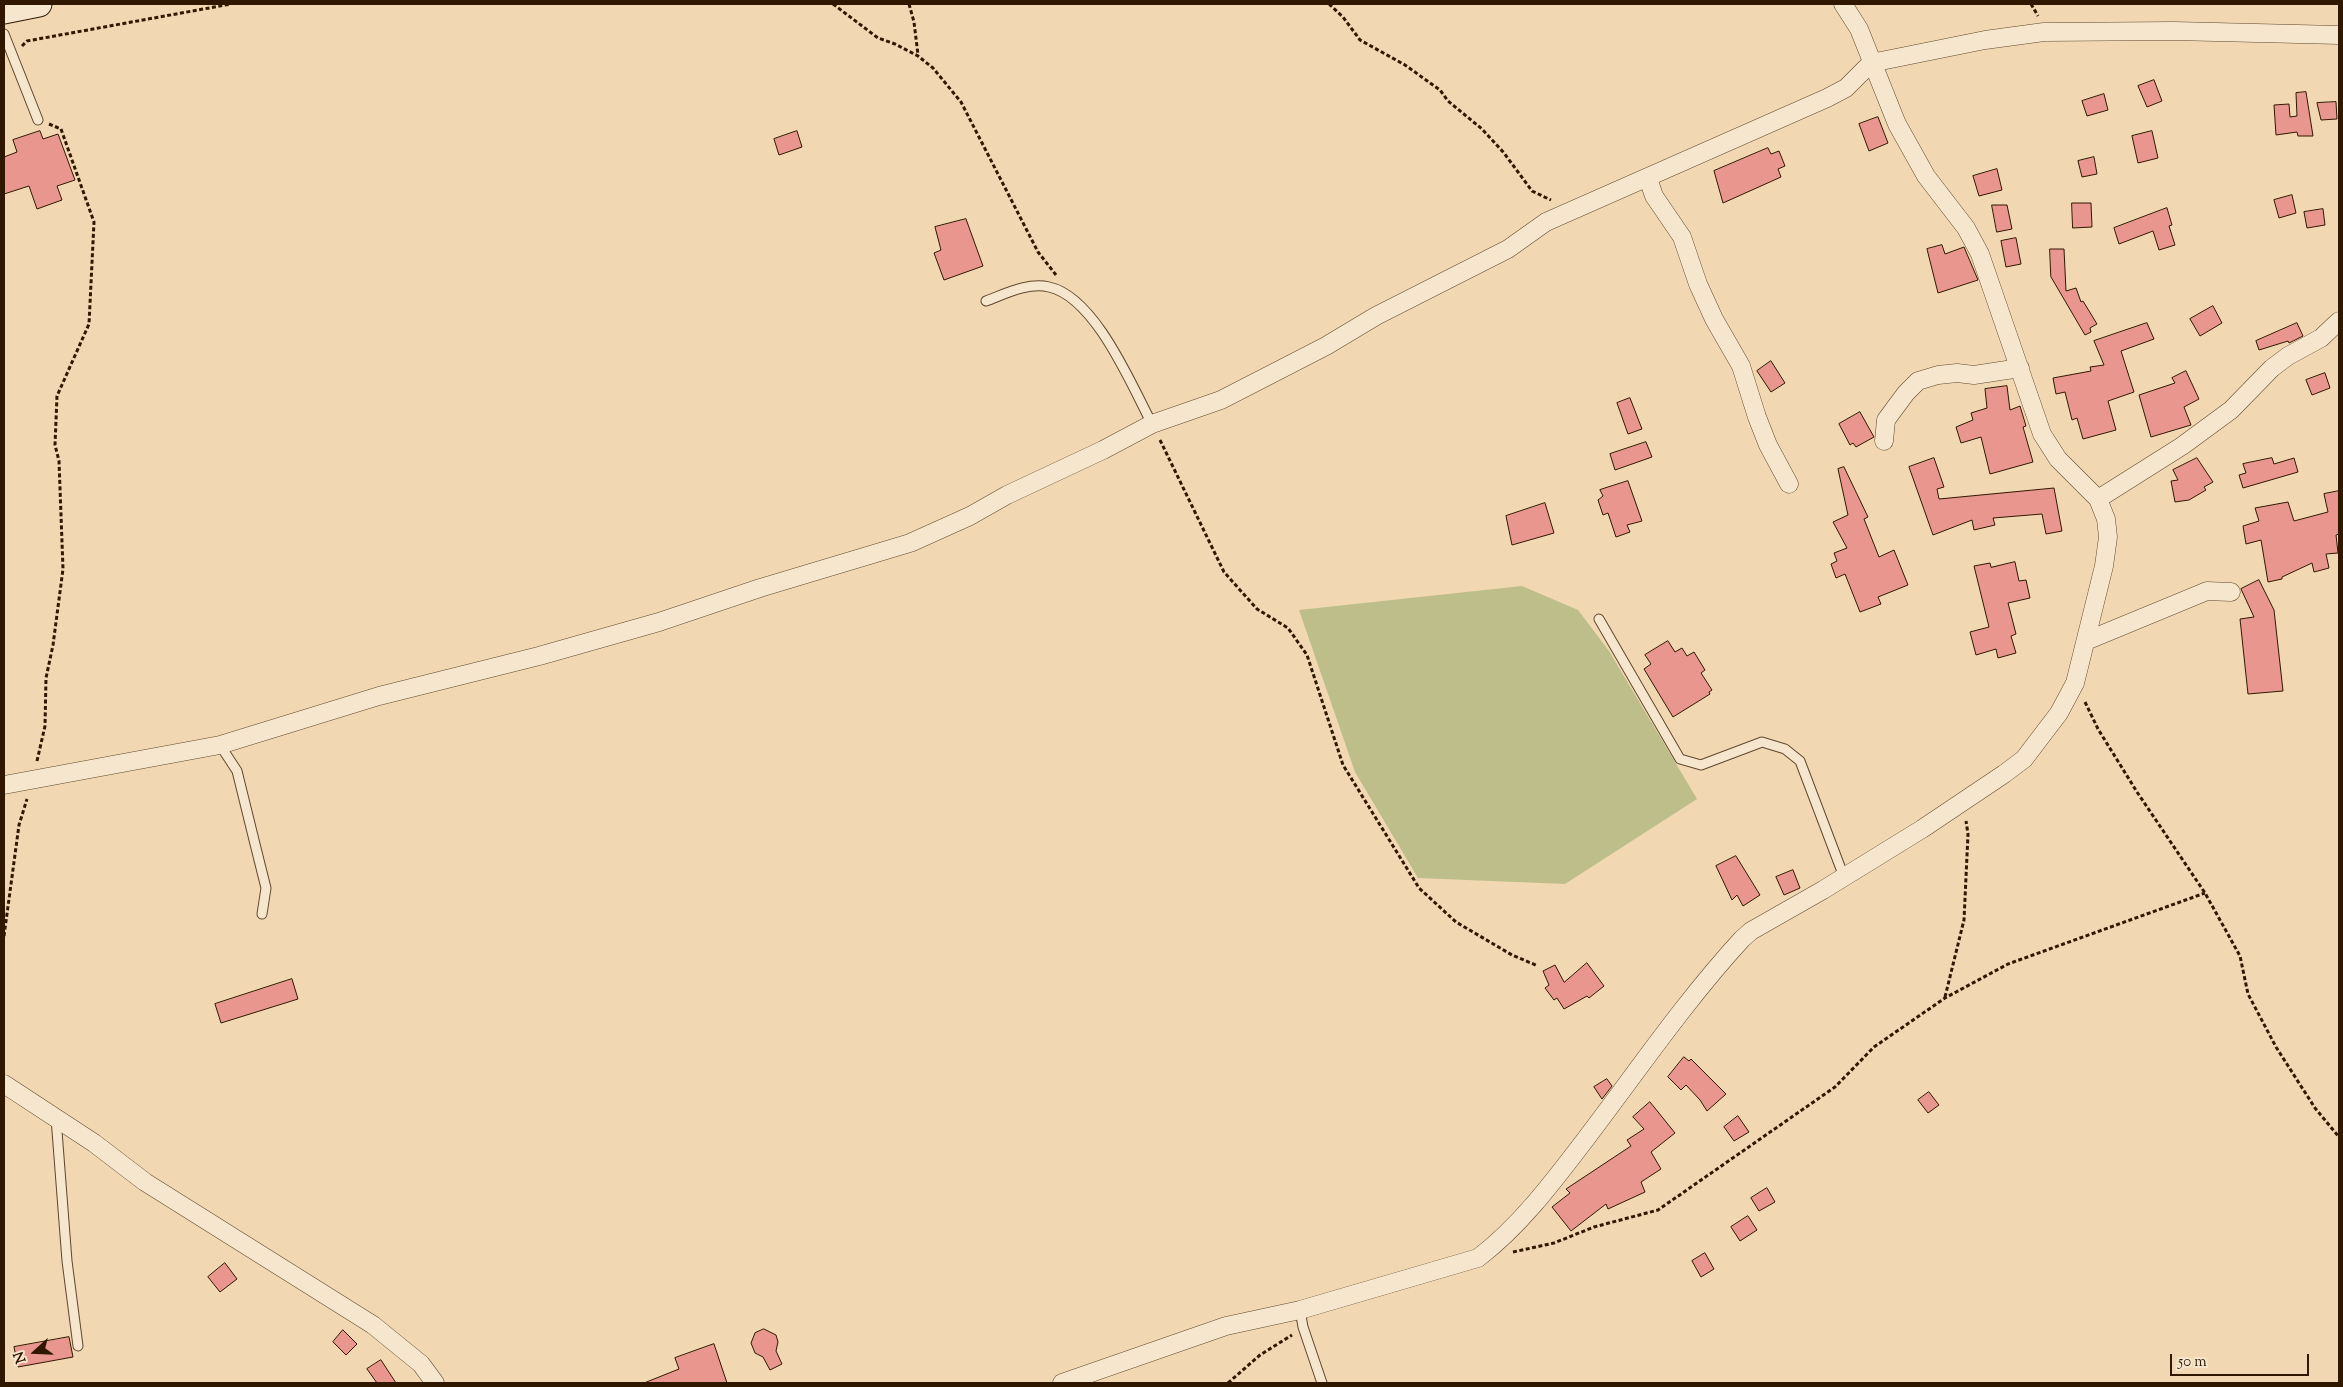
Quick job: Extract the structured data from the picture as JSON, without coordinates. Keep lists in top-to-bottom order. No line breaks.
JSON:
{"scale_bar":"50 m","north":"left"}
